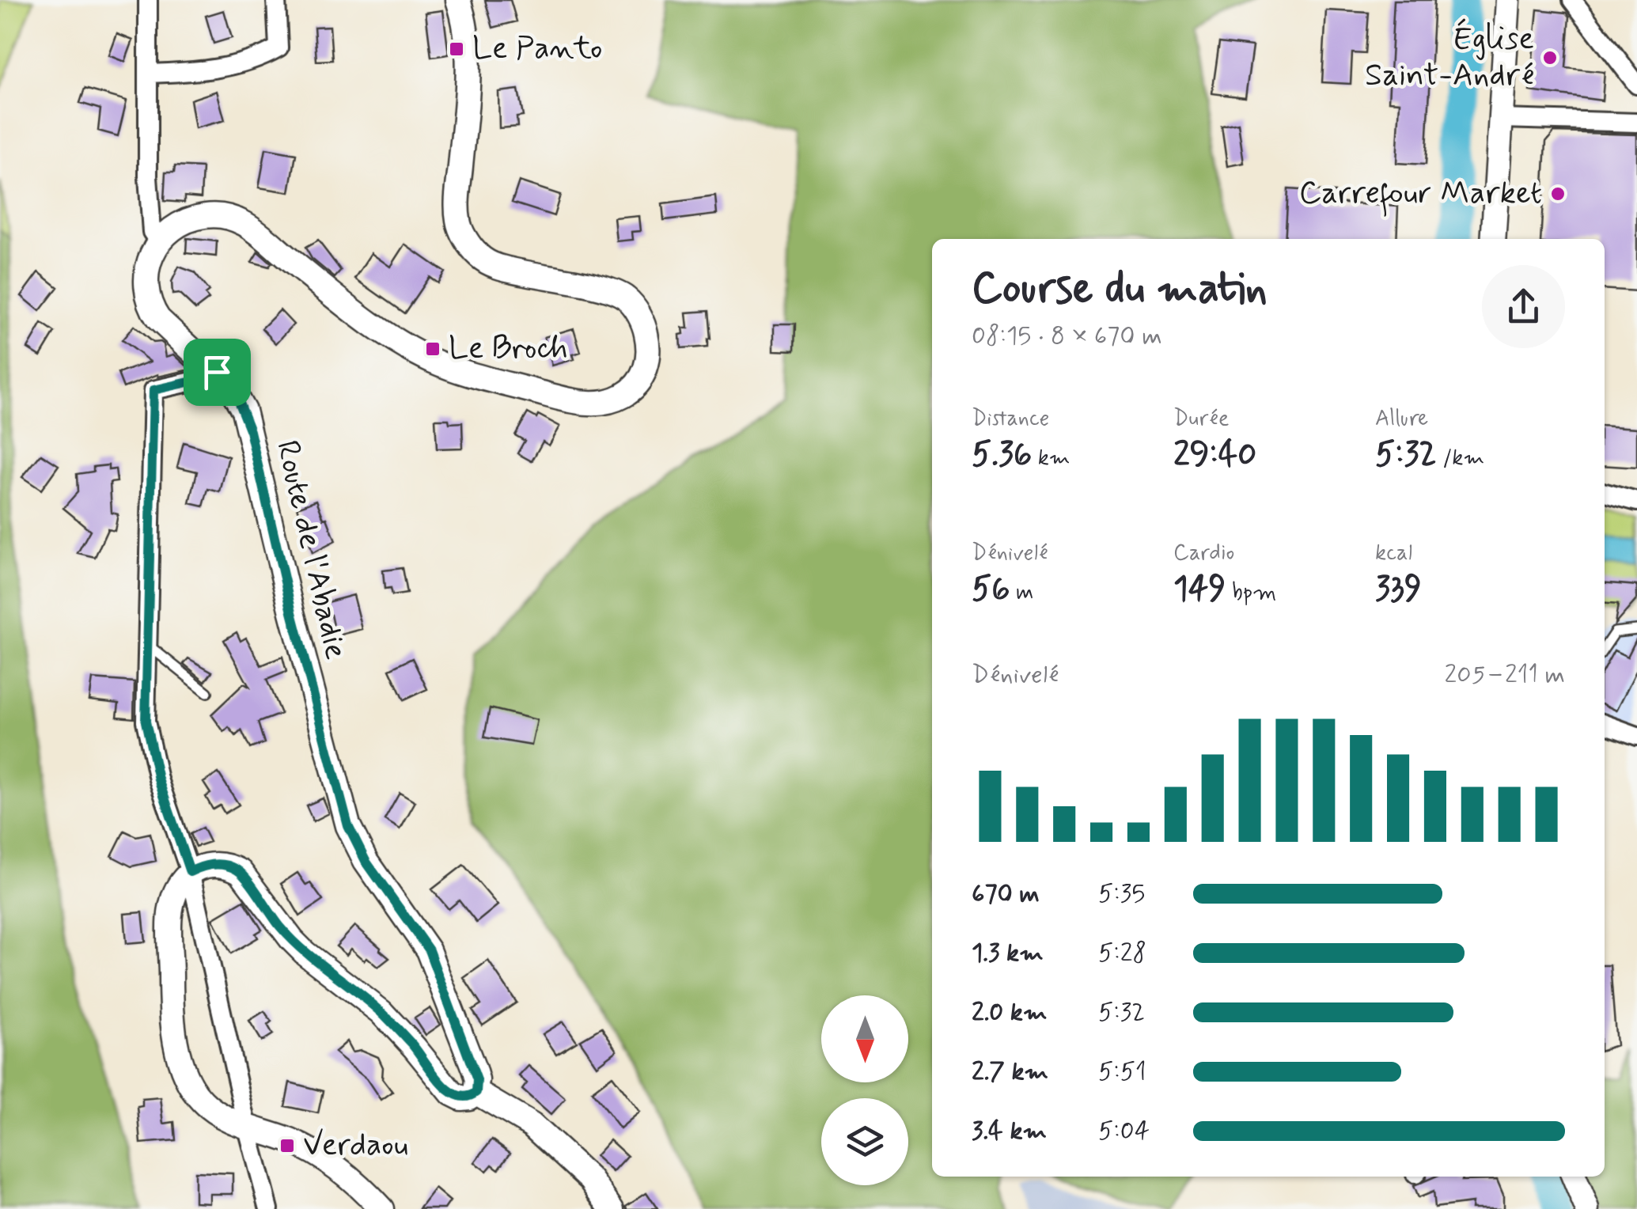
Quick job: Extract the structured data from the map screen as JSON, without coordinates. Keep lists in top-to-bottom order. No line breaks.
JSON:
{"streets":{"street":["Route de l'Abadie"]},"places":{"transit":["Le Panto","Le Broch","Verdaou"],"other":["Église Saint-André","Carrefour Market"]},"north":"bottom","page":{"heading":["Course du matin","08:15 · 8 × 670 m"],"stats":[["Distance","5.36 km"],["Durée","29:40"],["Allure","5:32 /km"],["Dénivelé","56 m"],["Cardio","149 bpm"],["kcal","339"]],"chart":["Dénivelé","205–211 m"],"list":[{"name":"670 m","note":"5:35"},{"name":"1.3 km","note":"5:28"},{"name":"2.0 km","note":"5:32"},{"name":"2.7 km","note":"5:51"},{"name":"3.4 km","note":"5:04"}]}}
